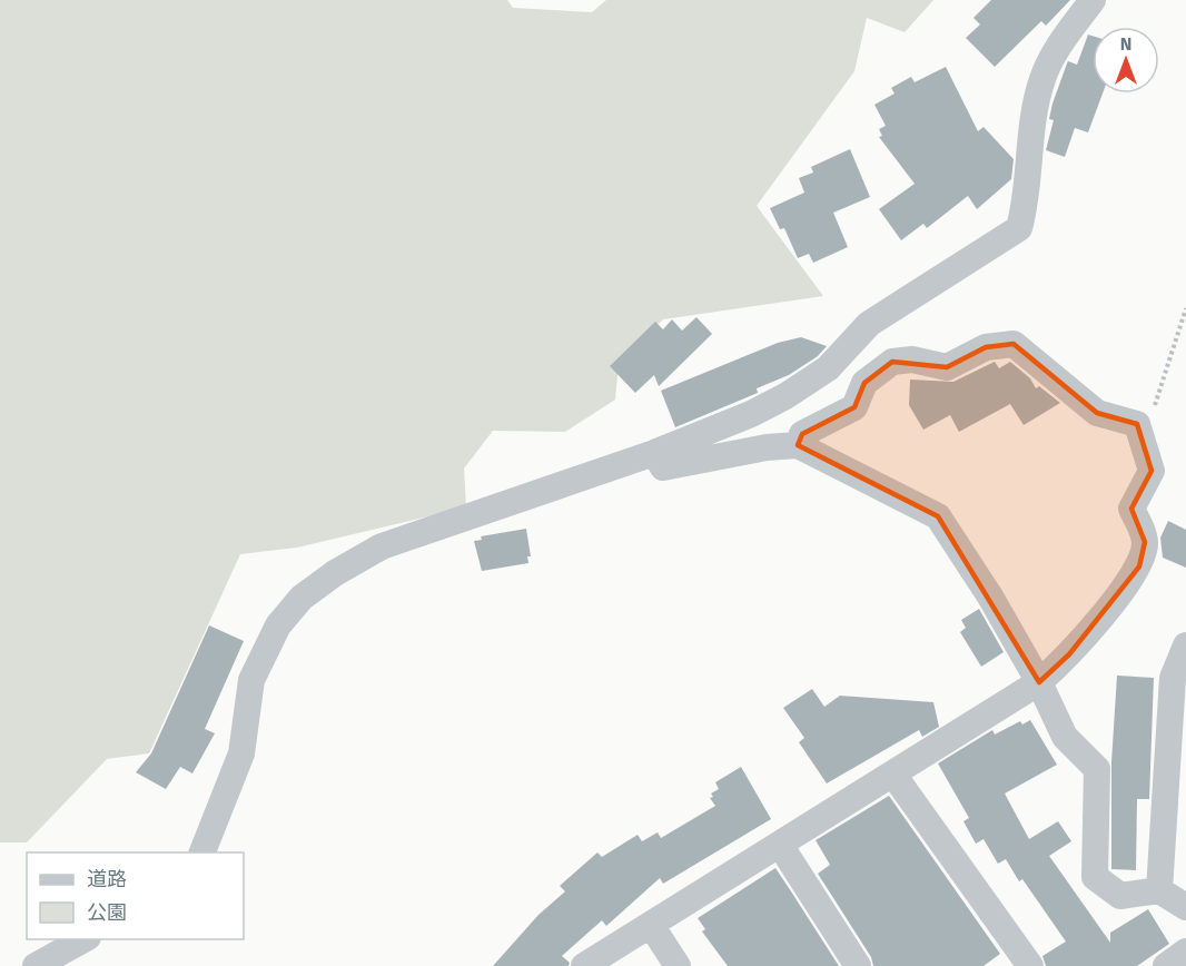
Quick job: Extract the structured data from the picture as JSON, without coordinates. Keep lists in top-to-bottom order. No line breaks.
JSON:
{"legend":["道路","公園"],"north":"top"}
